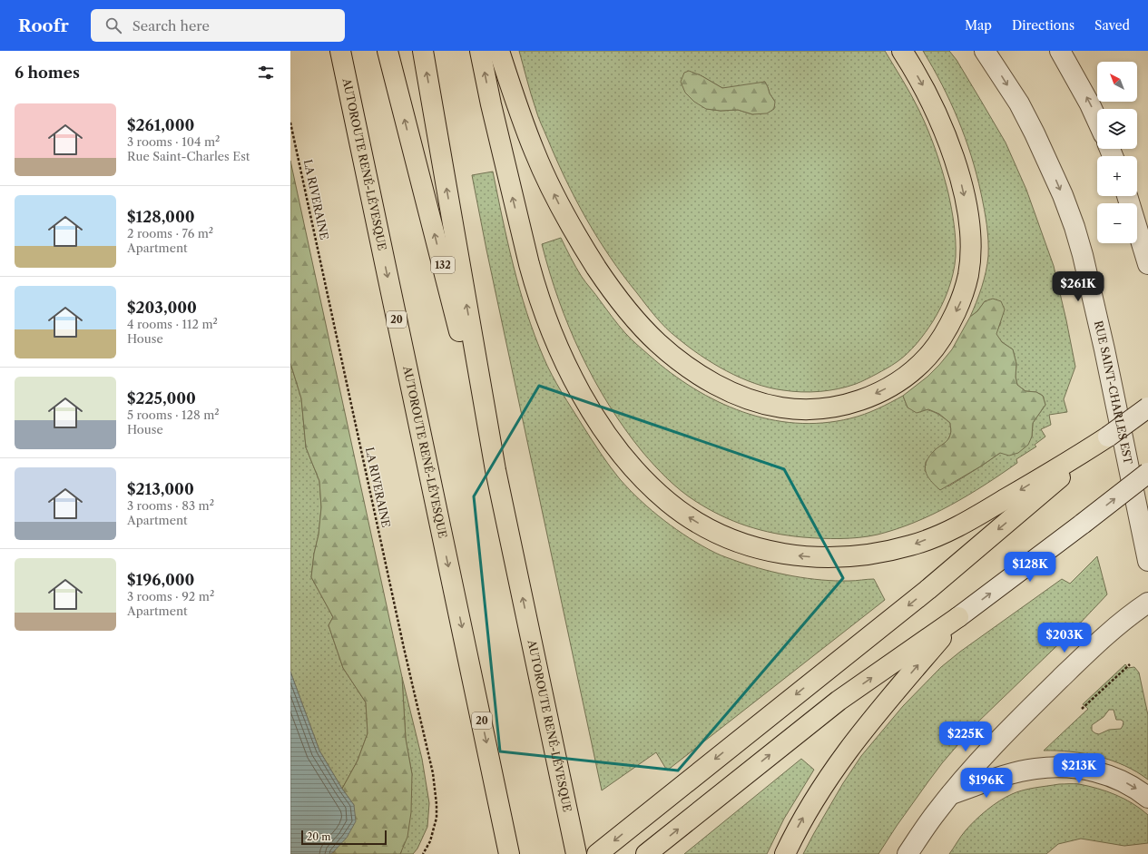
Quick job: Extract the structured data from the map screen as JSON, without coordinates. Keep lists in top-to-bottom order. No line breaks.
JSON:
{"streets":{"highway":["AUTOROUTE RENÉ-LÉVESQUE","132","20"],"street":["RUE SAINT-CHARLES EST"],"path":["LA RIVERAINE"]},"one_way":["RUE SAINT-CHARLES EST"],"scale_bar":"20 m","north":"top left","page":{"header":"Roofr","search":"Search here","nav":["Map","Directions","Saved"],"heading":"6 homes","map_buttons":["+","−"],"list":[{"name":"$261,000","note":"3 rooms · 104 m² · Rue Saint-Charles Est"},{"name":"$128,000","note":"2 rooms · 76 m² · Apartment"},{"name":"$203,000","note":"4 rooms · 112 m² · House"},{"name":"$225,000","note":"5 rooms · 128 m² · House"},{"name":"$213,000","note":"3 rooms · 83 m² · Apartment"},{"name":"$196,000","note":"3 rooms · 92 m² · Apartment"}],"price":["$261K","$128K","$203K","$225K","$213K","$196K"],"scale":"20 m"}}
